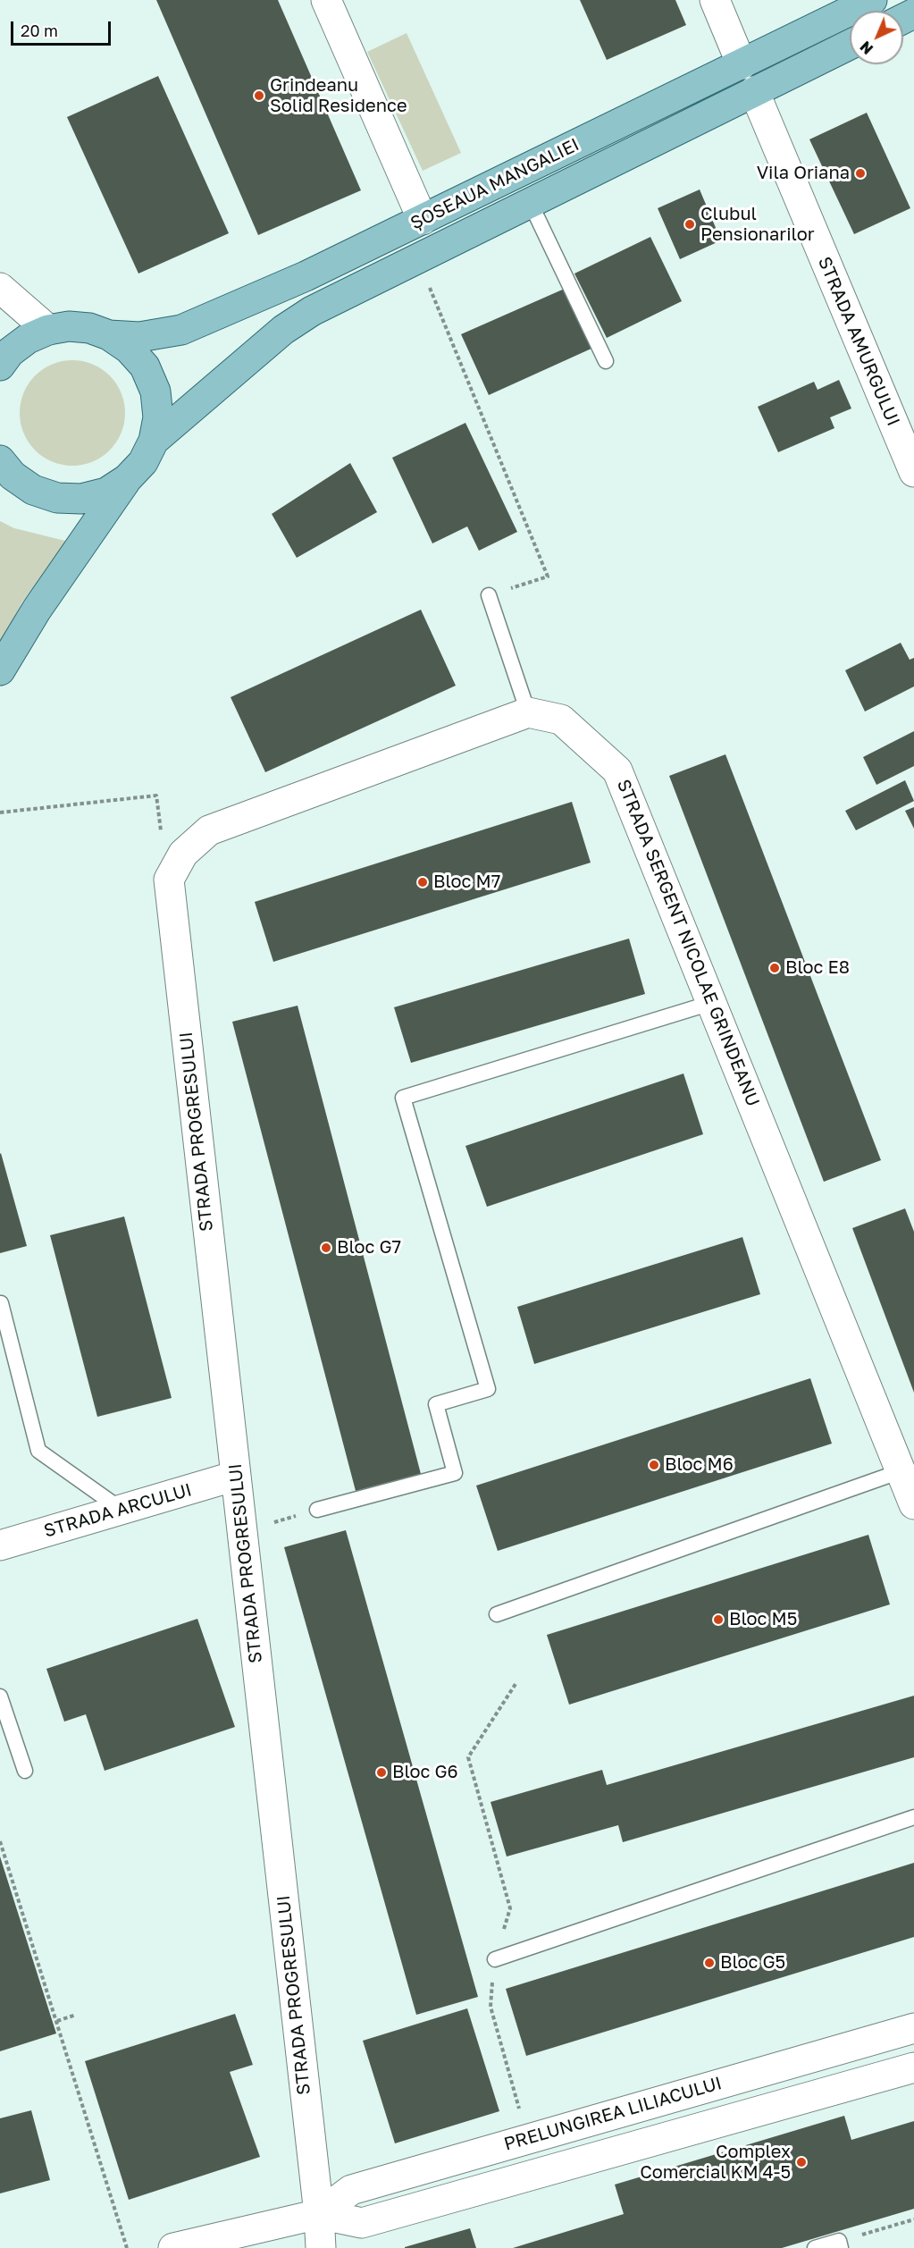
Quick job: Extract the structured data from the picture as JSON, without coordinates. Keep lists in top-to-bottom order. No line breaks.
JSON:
{"streets":{"main road":["ȘOSEAUA MANGALIEI"],"street":["STRADA AMURGULUI","STRADA SERGENT NICOLAE GRINDEANU","STRADA PROGRESULUI","STRADA ARCULUI","PRELUNGIREA LILIACULUI"]},"crossings":[["ȘOSEAUA MANGALIEI","STRADA AMURGULUI"],["STRADA PROGRESULUI","STRADA ARCULUI"],["STRADA PROGRESULUI","PRELUNGIREA LILIACULUI"]],"places":["Grindeanu Solid Residence","Vila Oriana","Clubul Pensionarilor","Bloc M7","Bloc E8","Bloc G7","Bloc M6","Bloc M5","Bloc G6","Bloc G5","Complex Comercial KM 4-5"],"scale_bar":"20 m","north":"bottom left"}
